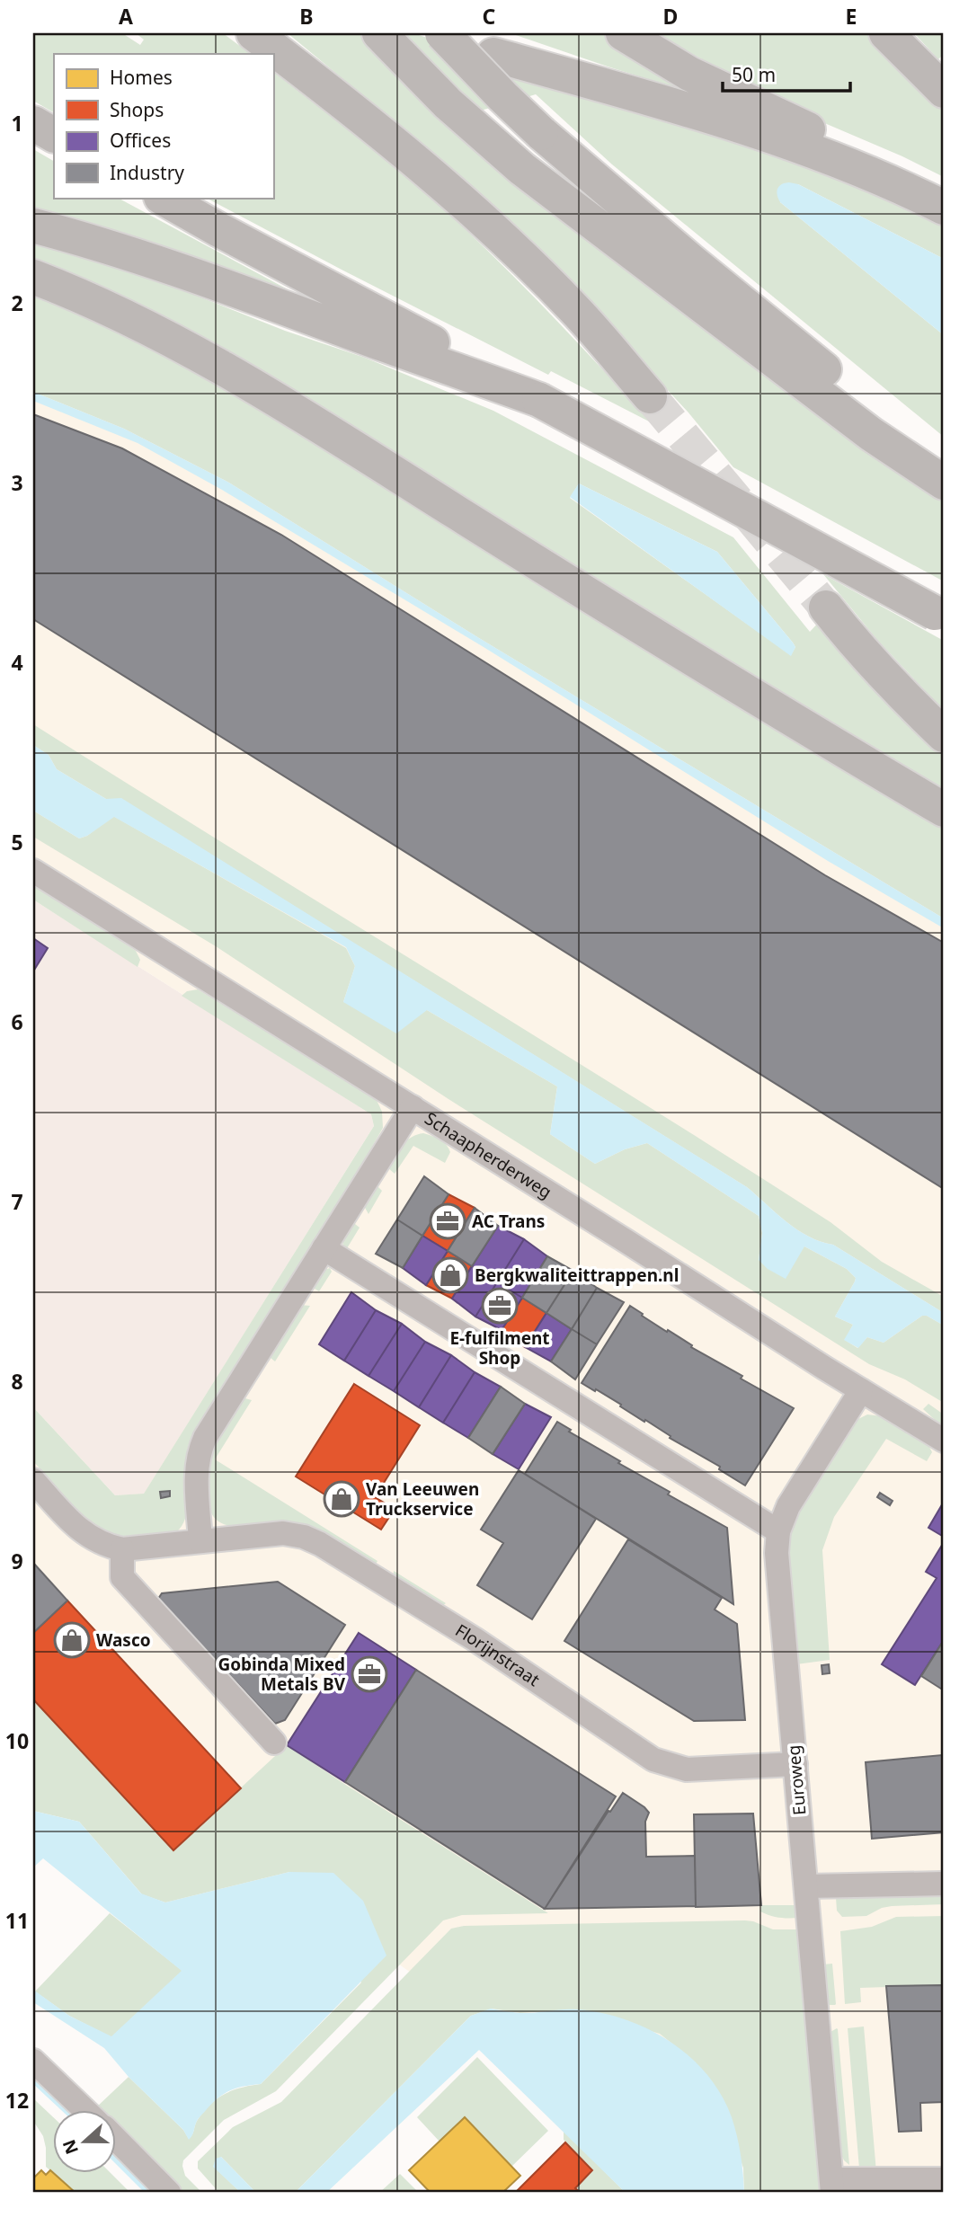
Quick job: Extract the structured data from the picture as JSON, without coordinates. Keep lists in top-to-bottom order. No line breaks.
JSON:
{"streets":{"street":["Schaapherderweg","Florijnstraat","Euroweg"]},"crossings":[["Schaapherderweg","Euroweg"],["Florijnstraat","Euroweg"]],"places":{"office":["AC Trans","E-fulfilment Shop","Gobinda Mixed Metals BV"],"shop":["Bergkwaliteittrappen.nl","Van Leeuwen Truckservice","Wasco"]},"legend":["Homes","Shops","Offices","Industry"],"scale_bar":"50 m","north":"left","grid":{"columns":["A","B","C","D","E"],"rows":["1","2","3","4","5","6","7","8","9","10","11","12"]}}
